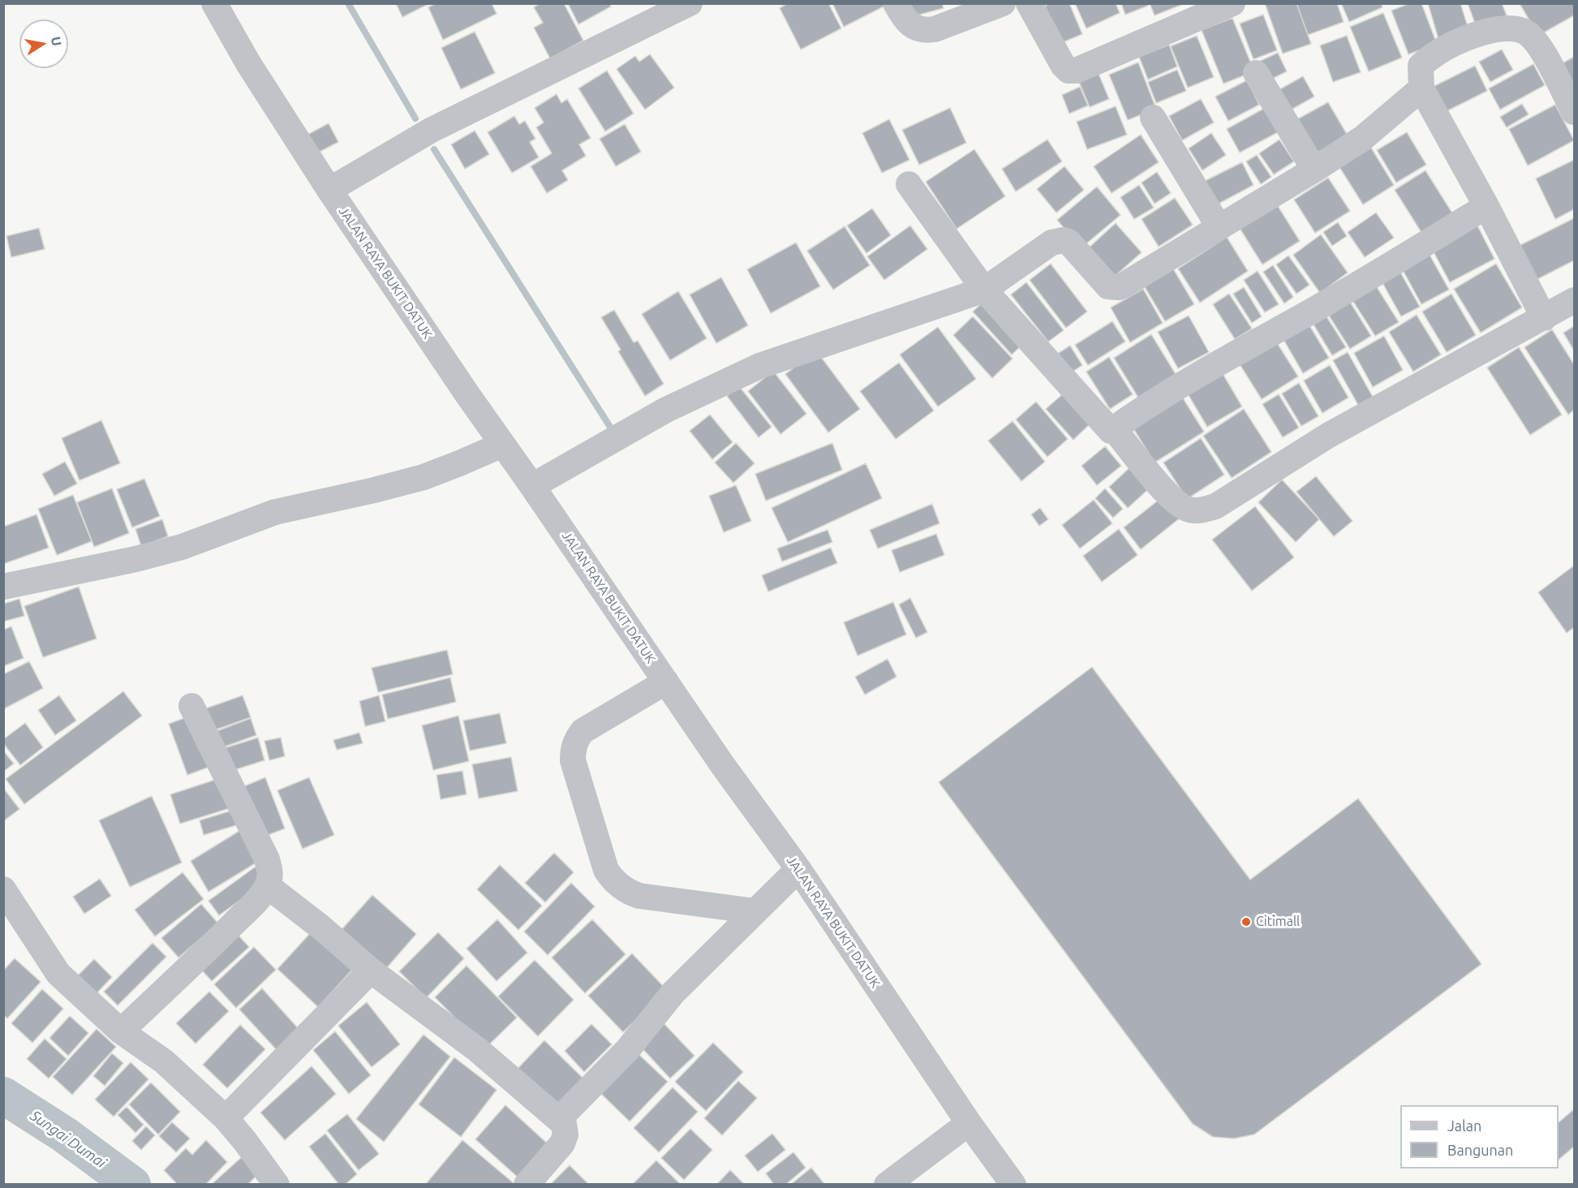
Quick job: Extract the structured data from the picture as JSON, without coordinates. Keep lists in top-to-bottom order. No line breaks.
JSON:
{"streets":{"street":["JALAN RAYA BUKIT DATUK"]},"water":["Sungai Dumai"],"places":["Citimall"],"legend":["Jalan","Bangunan"],"north":"right"}
